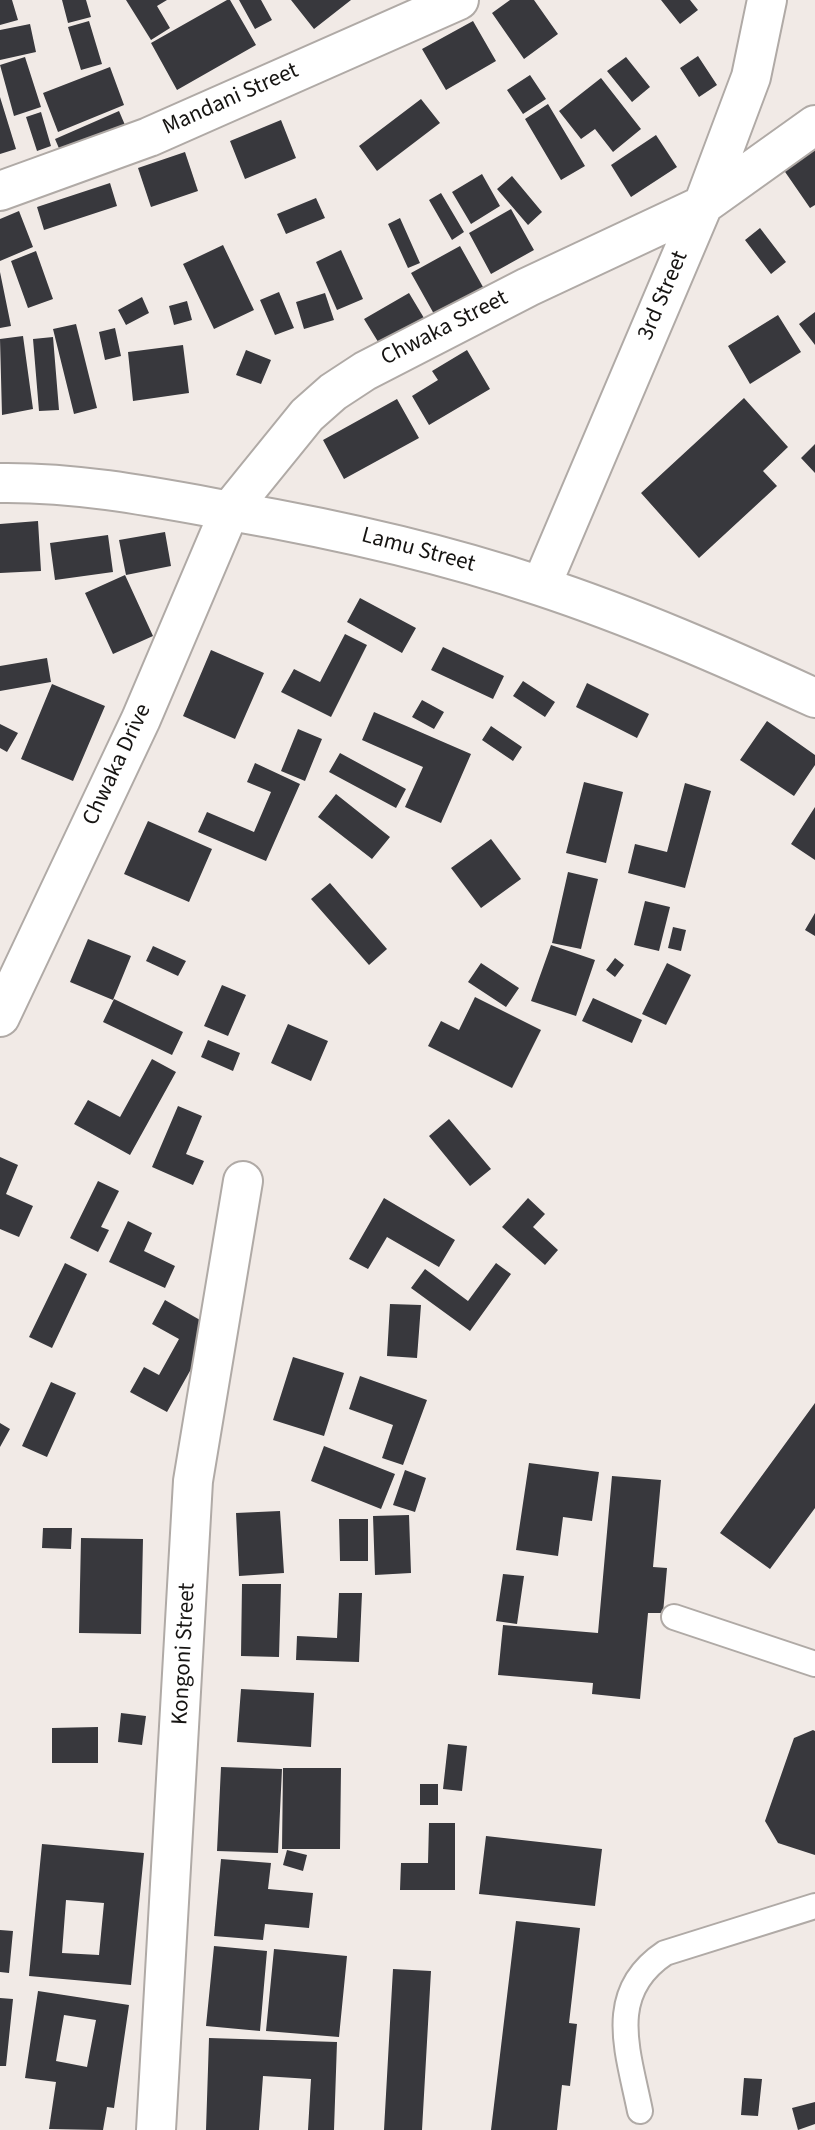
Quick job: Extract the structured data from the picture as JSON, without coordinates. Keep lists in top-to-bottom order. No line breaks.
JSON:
{"streets":{"street":["Mandani Street","3rd Street","Chwaka Street","Lamu Street","Chwaka Drive","Kongoni Street"]},"crossings":[["3rd Street","Chwaka Street"],["3rd Street","Lamu Street"],["Chwaka Street","Lamu Street"],["Chwaka Street","Chwaka Drive"],["Lamu Street","Chwaka Drive"]]}
